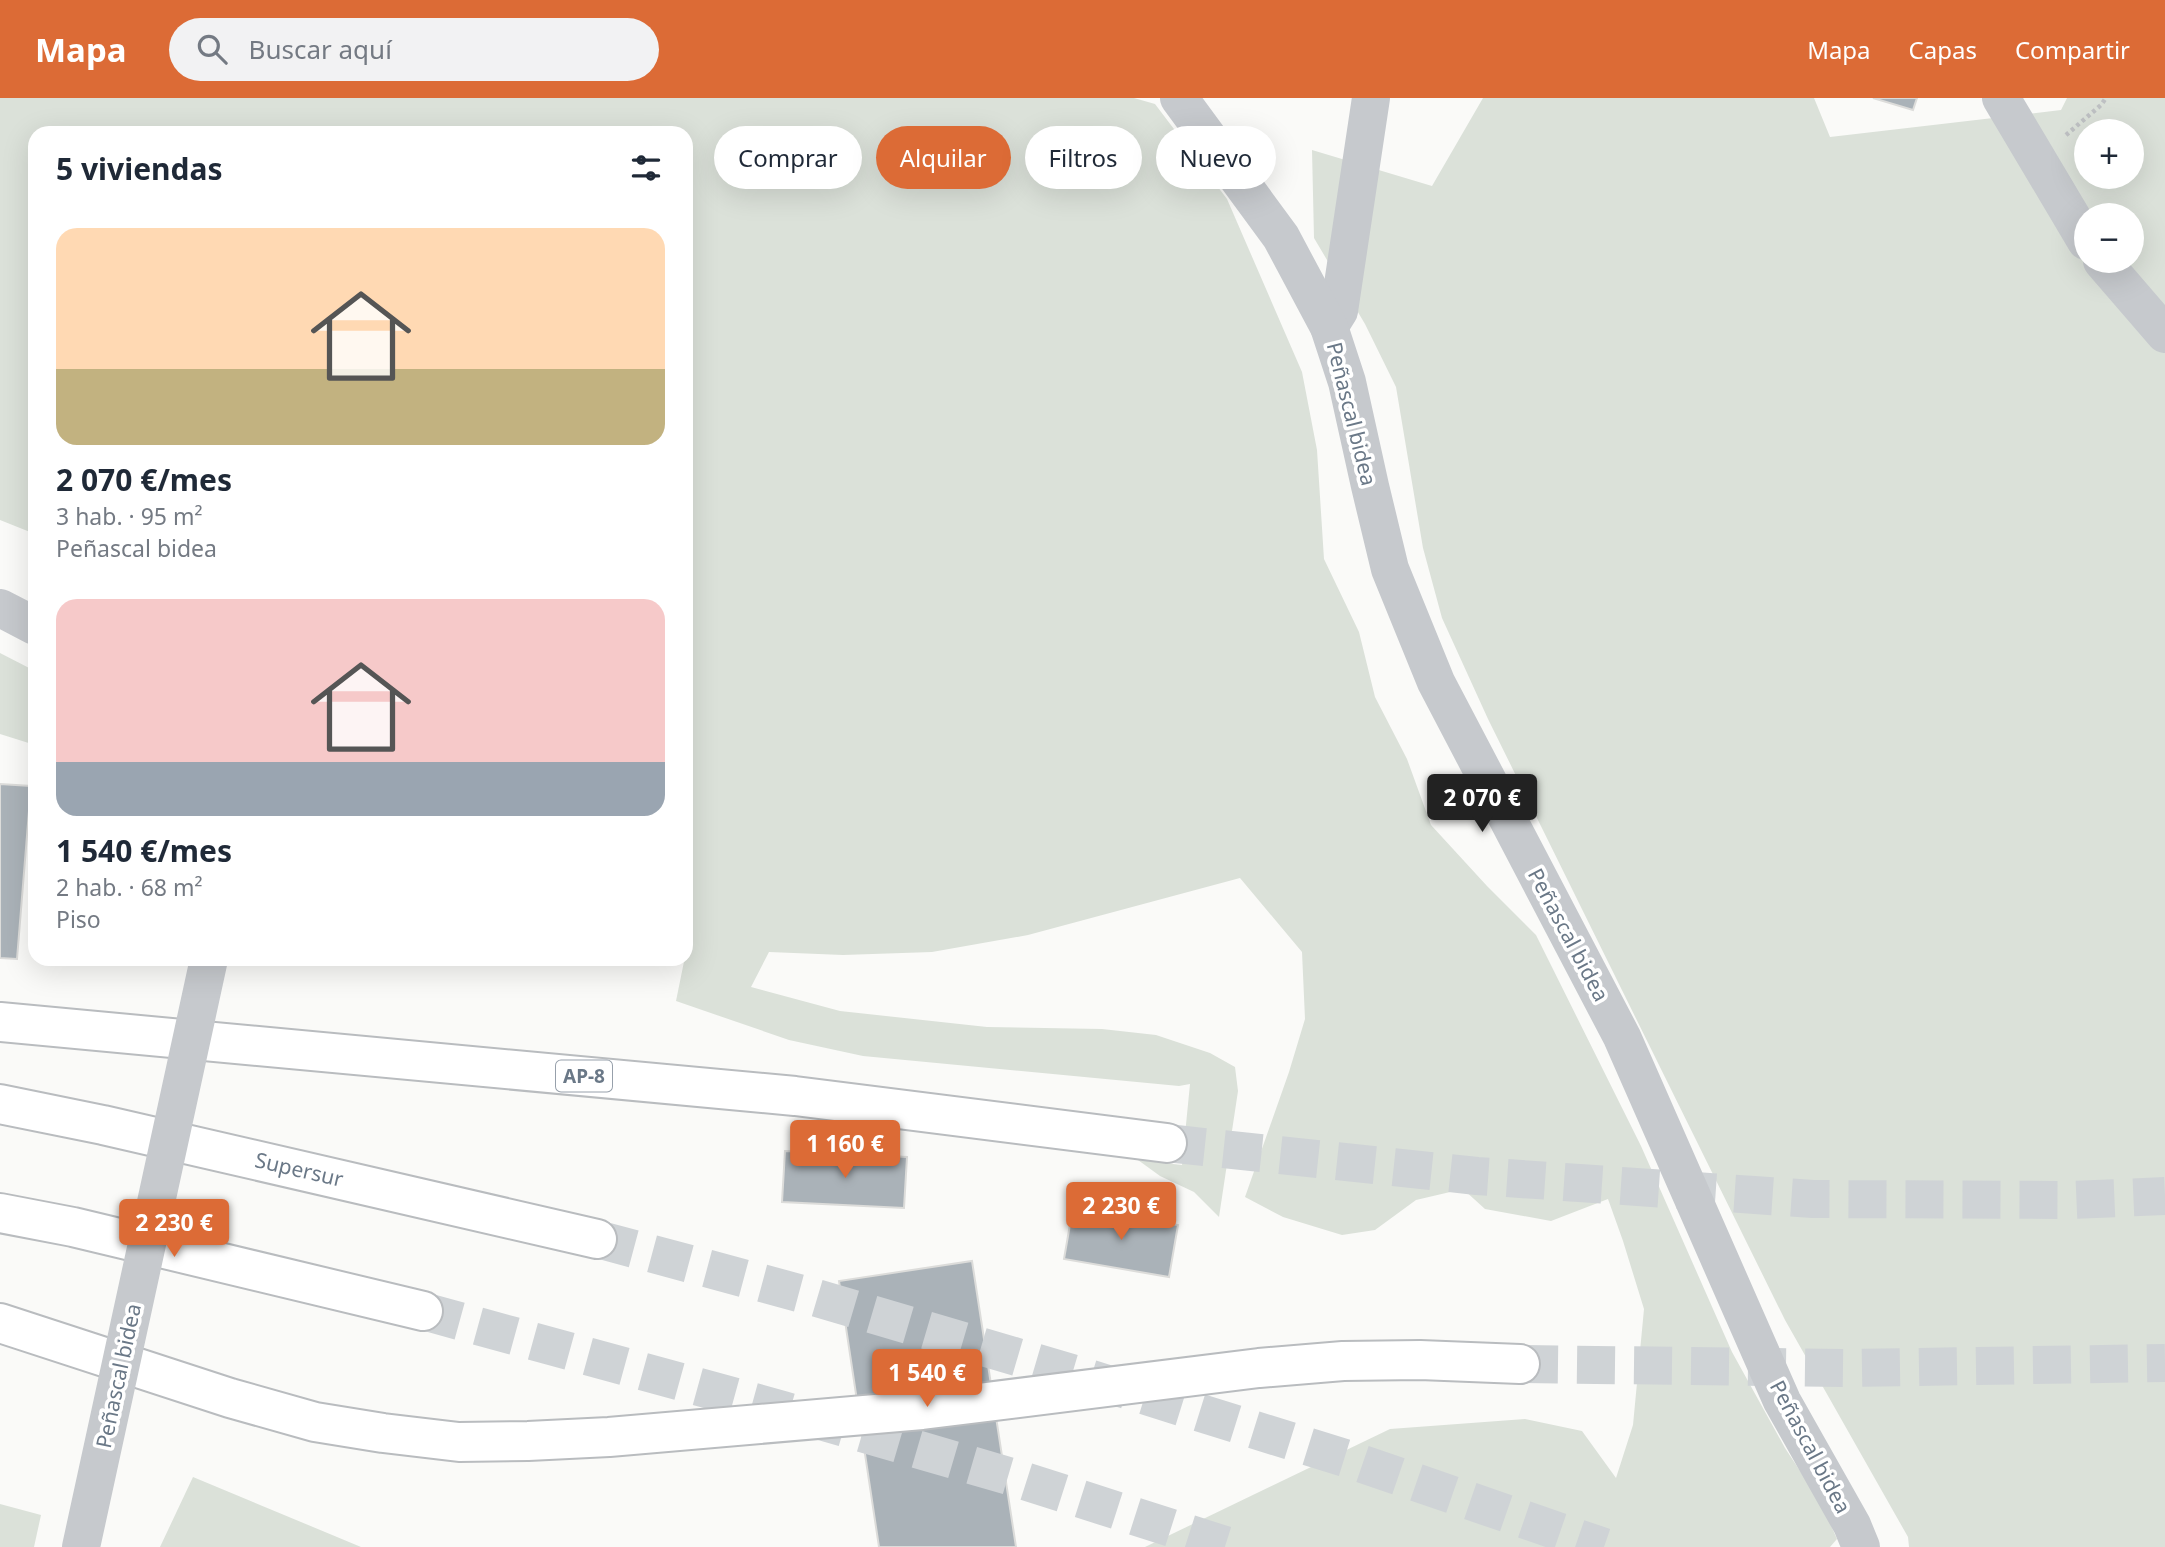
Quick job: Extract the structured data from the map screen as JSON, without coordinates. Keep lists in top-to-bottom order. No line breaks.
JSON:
{"streets":{"highway":["AP-8","Supersur"],"street":["Peñascal bidea"]},"page":{"header":"Mapa","search":"Buscar aquí","nav":["Mapa","Capas","Compartir"],"map_buttons":["+","−"],"chip":["Comprar","Alquilar","Filtros","Nuevo"],"heading":"5 viviendas","list":[{"name":"2 070 €/mes","note":"3 hab. · 95 m² · Peñascal bidea"},{"name":"1 540 €/mes","note":"2 hab. · 68 m² · Piso"}],"price":["2 070 €","1 160 €","2 230 €","2 230 €","1 540 €"]}}
